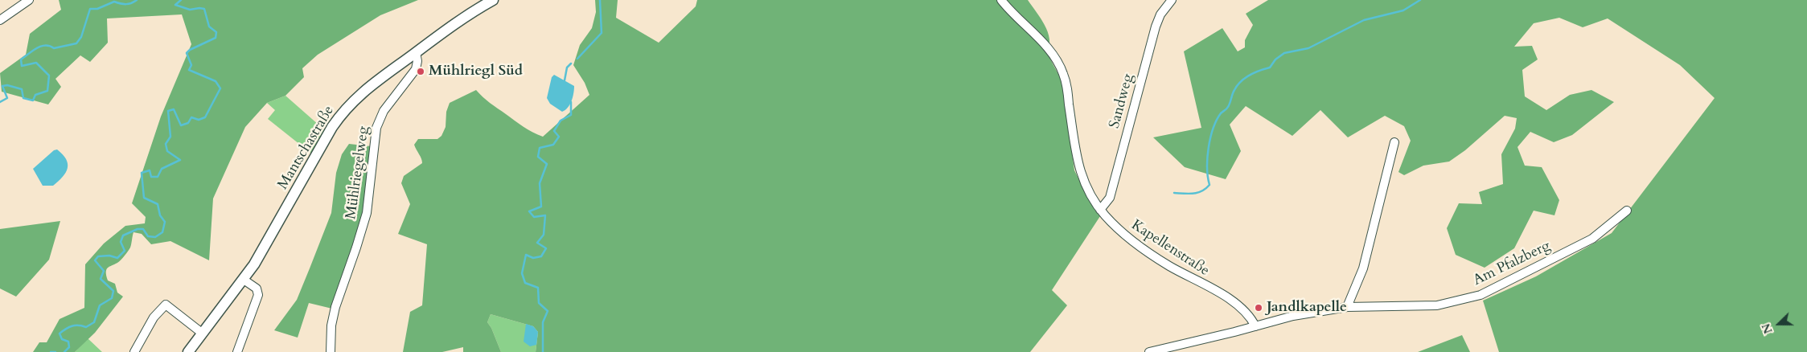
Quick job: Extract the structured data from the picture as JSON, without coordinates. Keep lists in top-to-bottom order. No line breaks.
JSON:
{"streets":{"street":["Sandweg","Mantschastraße","Mühlriegelweg","Kapellenstraße","Am Pfalzberg"]},"crossings":[["Sandweg","Kapellenstraße"],["Mantschastraße","Mühlriegelweg"],["Kapellenstraße","Am Pfalzberg"]],"places":["Mühlriegl Süd","Jandlkapelle"],"north":"left"}
